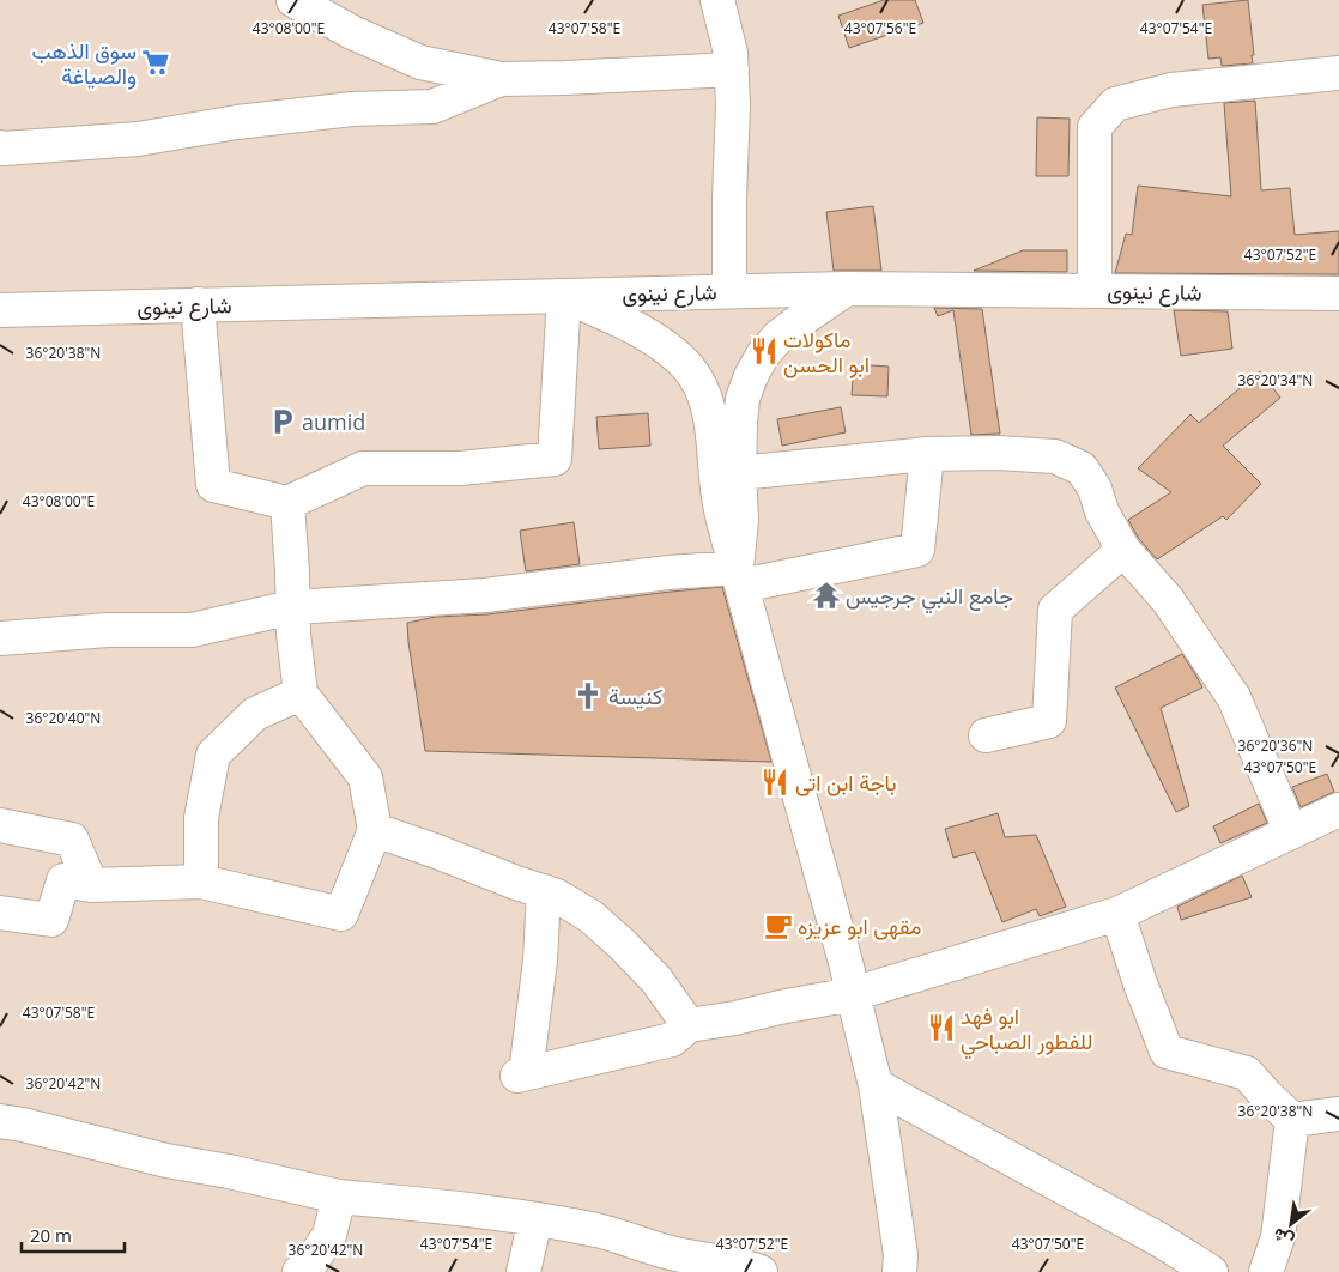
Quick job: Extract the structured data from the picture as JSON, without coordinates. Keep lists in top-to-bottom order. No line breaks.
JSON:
{"streets":{"street":["شارع نينوى"]},"places":{"supermarket":["سوق الذهب والصياغة"],"restaurant":["ماكولات ابو الحسن","باجة ابن اتى","ابو فهد للفطور الصباحي"],"parking":["aumid"],"temple":["جامع النبي جرجيس"],"church":["كنيسة"],"cafe":["مقهى ابو عزيزه"]},"scale_bar":"20 m","north":"bottom left","coordinates":["43°08'00\"E","43°07'58\"E","43°07'56\"E","43°07'54\"E","43°07'52\"E","36°20'38\"N","36°20'34\"N","36°20'40\"N","36°20'36\"N","43°07'50\"E","36°20'42\"N"]}
